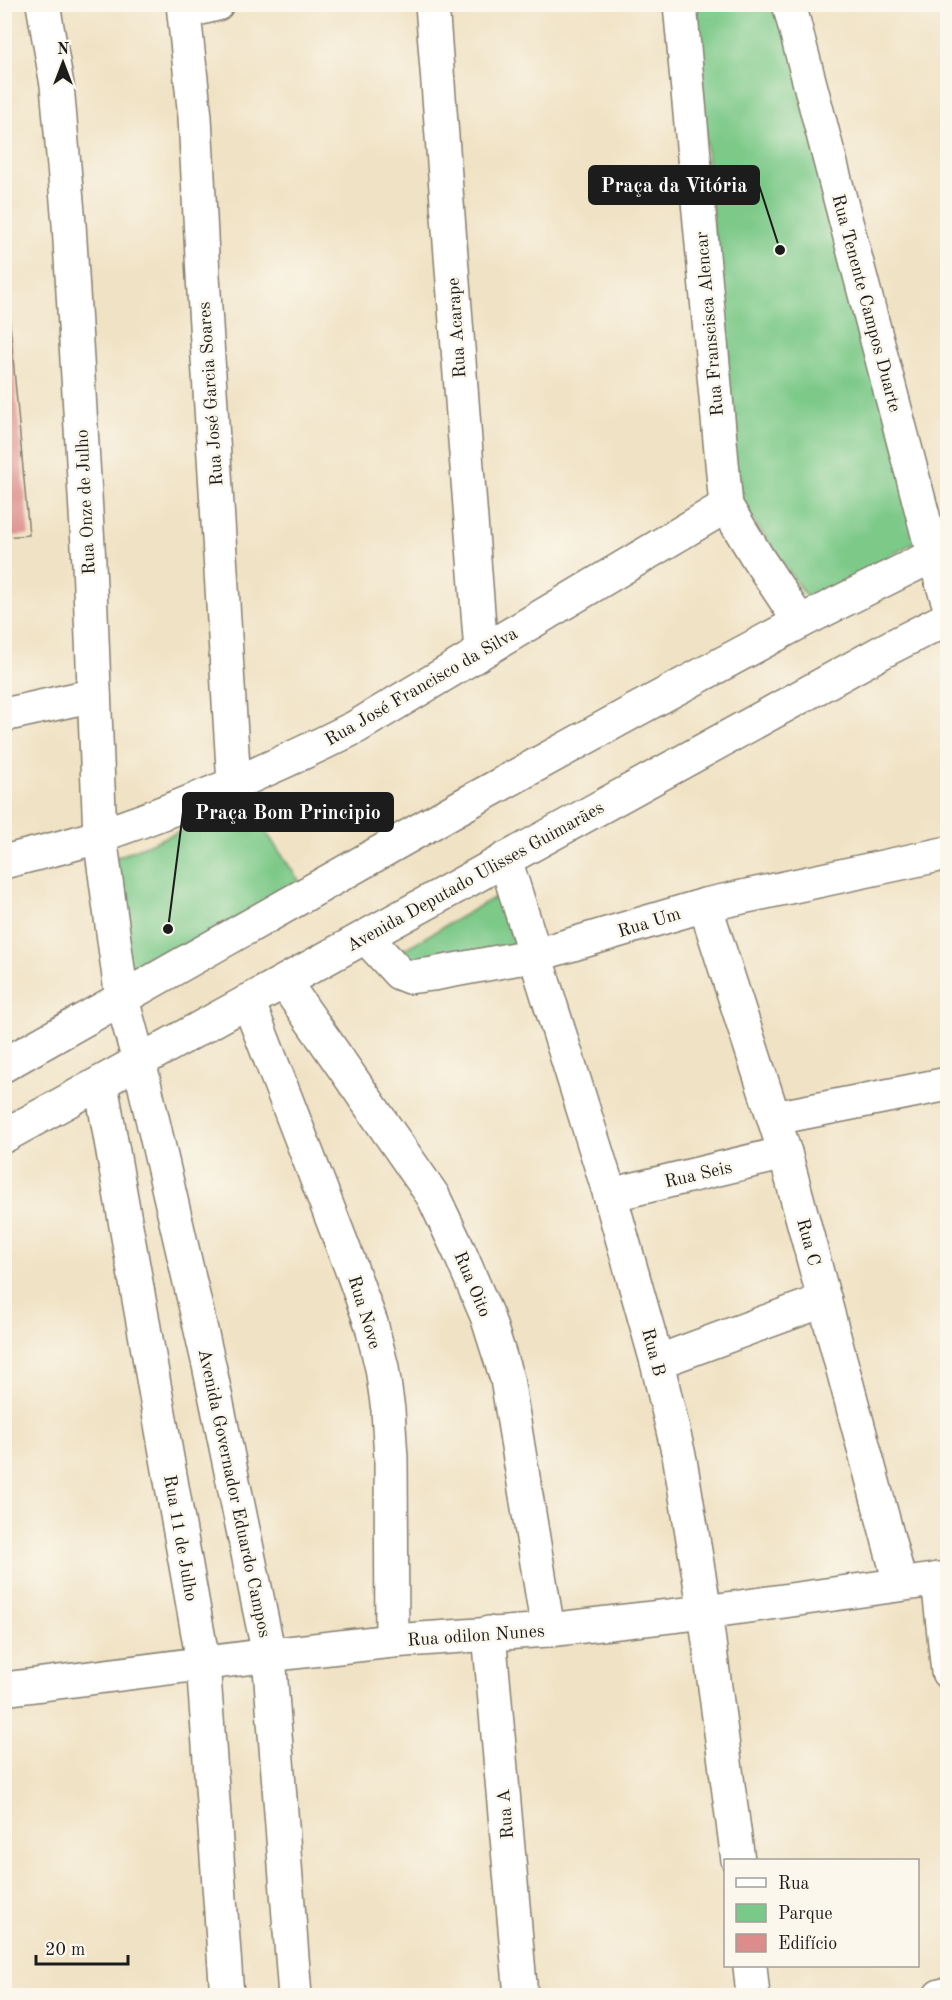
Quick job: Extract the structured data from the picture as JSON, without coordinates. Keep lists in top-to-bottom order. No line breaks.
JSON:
{"streets":{"street":["Rua Tenente Campos Duarte","Rua Franscisca Alencar","Rua Acarape","Rua José Garcia Soares","Rua Onze de Julho","Rua José Francisco da Silva","Avenida Deputado Ulisses Guimarães","Rua Um","Rua Seis","Rua C","Rua Oito","Rua Nove","Rua B","Avenida Governador Eduardo Campos","Rua 11 de Julho","Rua odilon Nunes","Rua A"]},"crossings":[["Rua Franscisca Alencar","Rua José Francisco da Silva"],["Rua Acarape","Rua José Francisco da Silva"],["Rua José Garcia Soares","Rua José Francisco da Silva"],["Rua Onze de Julho","Rua José Francisco da Silva"],["Rua Onze de Julho","Avenida Governador Eduardo Campos"],["Avenida Deputado Ulisses Guimarães","Rua Um"],["Avenida Deputado Ulisses Guimarães","Rua Oito"],["Avenida Deputado Ulisses Guimarães","Rua Nove"],["Avenida Deputado Ulisses Guimarães","Rua B"],["Avenida Deputado Ulisses Guimarães","Avenida Governador Eduardo Campos"],["Avenida Deputado Ulisses Guimarães","Rua 11 de Julho"],["Rua Um","Rua C"],["Rua Um","Rua B"],["Rua Seis","Rua C"],["Rua Seis","Rua B"],["Rua C","Rua odilon Nunes"],["Rua Oito","Rua odilon Nunes"],["Rua Nove","Rua odilon Nunes"],["Rua B","Rua odilon Nunes"],["Avenida Governador Eduardo Campos","Rua odilon Nunes"],["Rua 11 de Julho","Rua odilon Nunes"],["Rua odilon Nunes","Rua A"]],"places":["Praça da Vitória","Praça Bom Principio"],"legend":["Rua","Parque","Edifício"],"scale_bar":"20 m","north":"top"}
